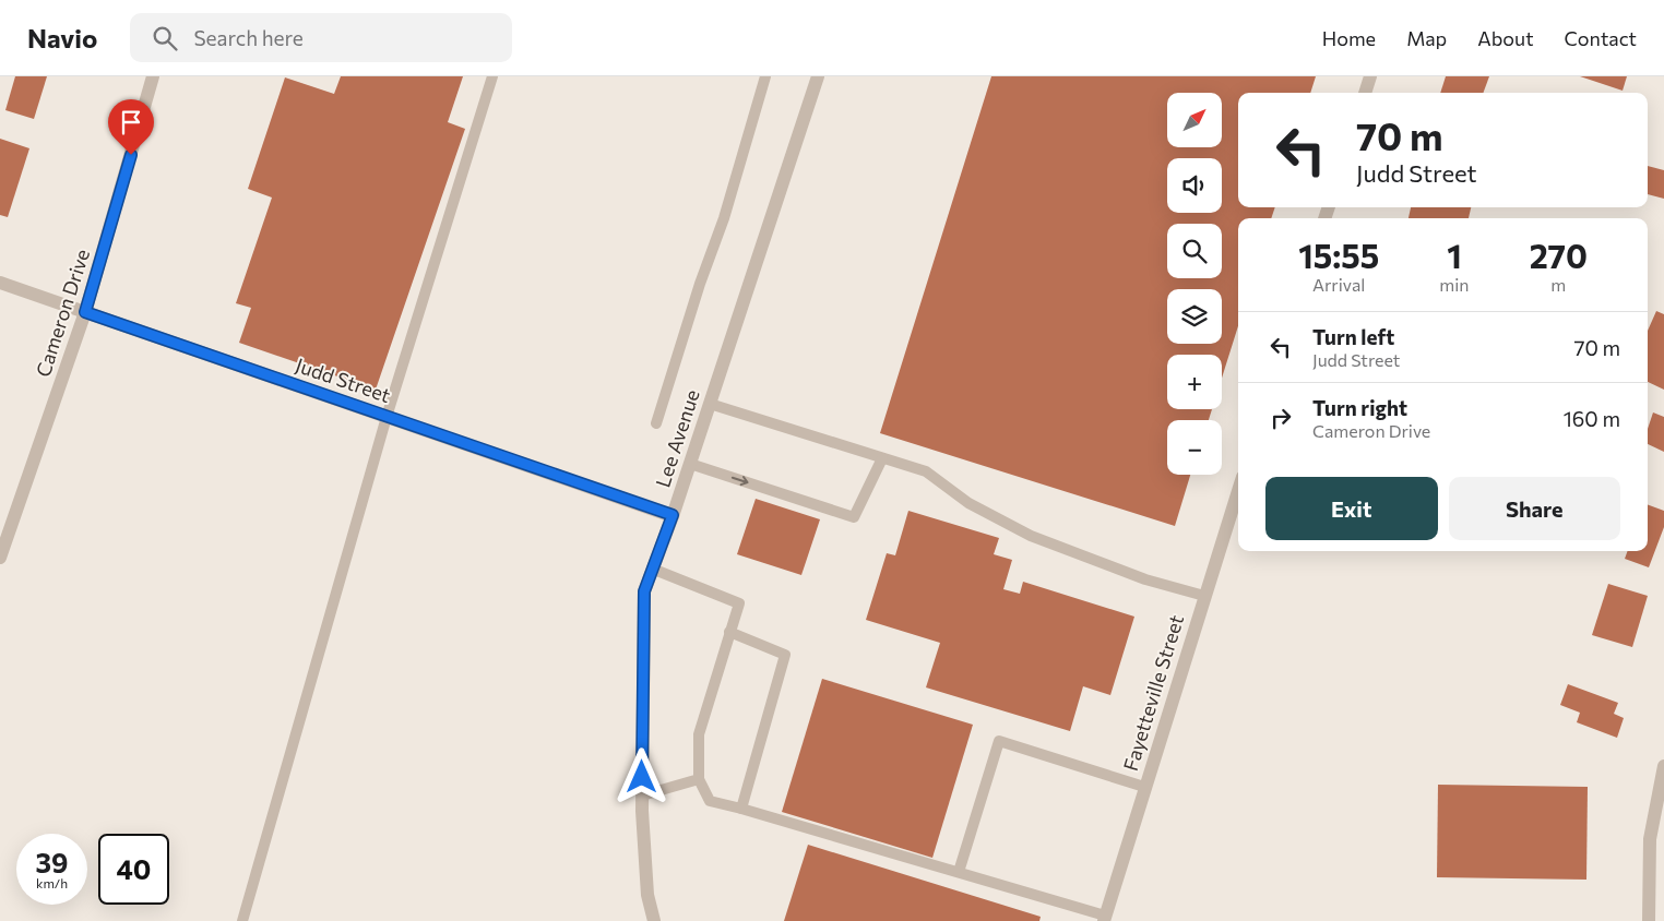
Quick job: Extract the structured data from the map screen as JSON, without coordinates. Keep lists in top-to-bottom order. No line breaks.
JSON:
{"streets":{"street":["Cameron Drive","Judd Street","Lee Avenue","Fayetteville Street"]},"crossings":[["Cameron Drive","Judd Street"],["Judd Street","Lee Avenue"]],"north":"top right","page":{"header":"Navio","search":"Search here","nav":["Home","Map","About","Contact"],"map_buttons":["+","−"],"turn":["70 m","Judd Street"],"eta":["15:55","Arrival","1","min","270","m"],"list":[{"name":"Turn left","note":"Judd Street","value":"70 m"},{"name":"Turn right","note":"Cameron Drive","value":"160 m"}],"buttons":["Exit","Share"],"speed":"39 km/h","limit":"40"}}
